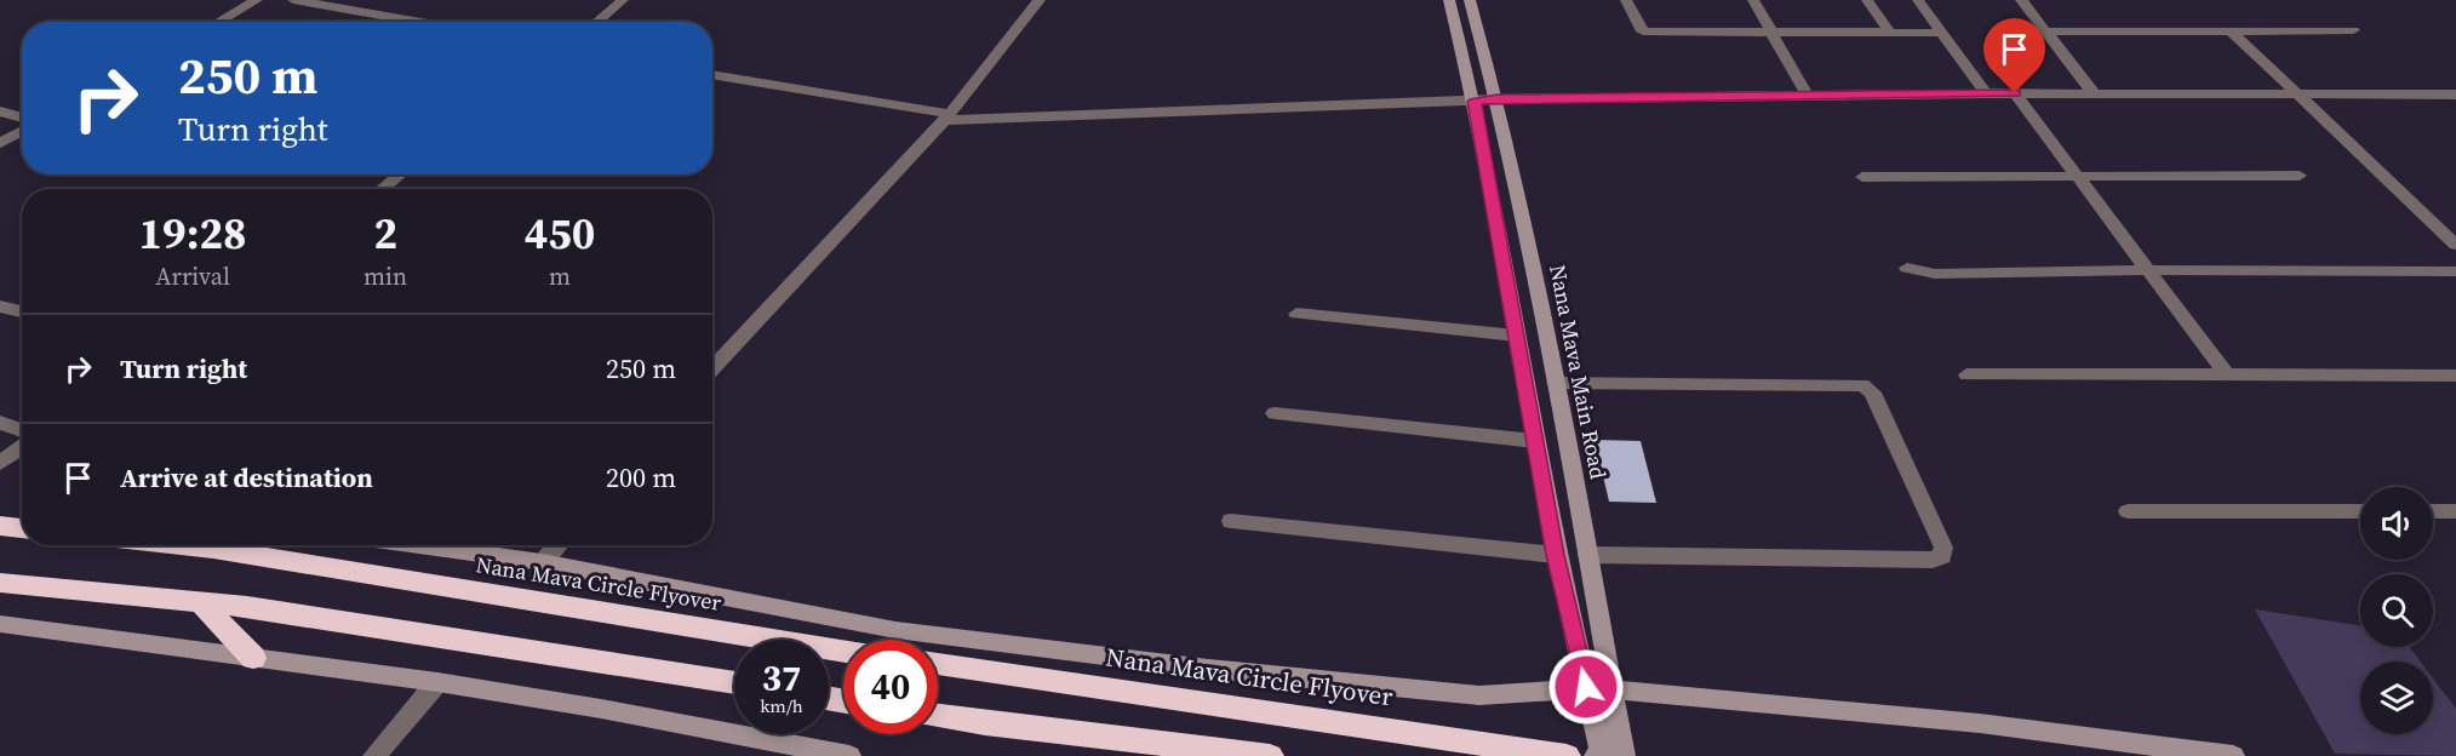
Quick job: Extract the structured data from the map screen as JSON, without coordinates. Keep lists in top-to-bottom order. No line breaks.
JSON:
{"streets":{"highway":["Nana Mava Circle Flyover"],"street":["Nana Mava Main Road"]},"page":{"turn":["250 m","Turn right"],"eta":["19:28","Arrival","2","min","450","m"],"list":[{"name":"Turn right","value":"250 m"},{"name":"Arrive at destination","value":"200 m"}],"speed":"37 km/h","limit":"40"}}
